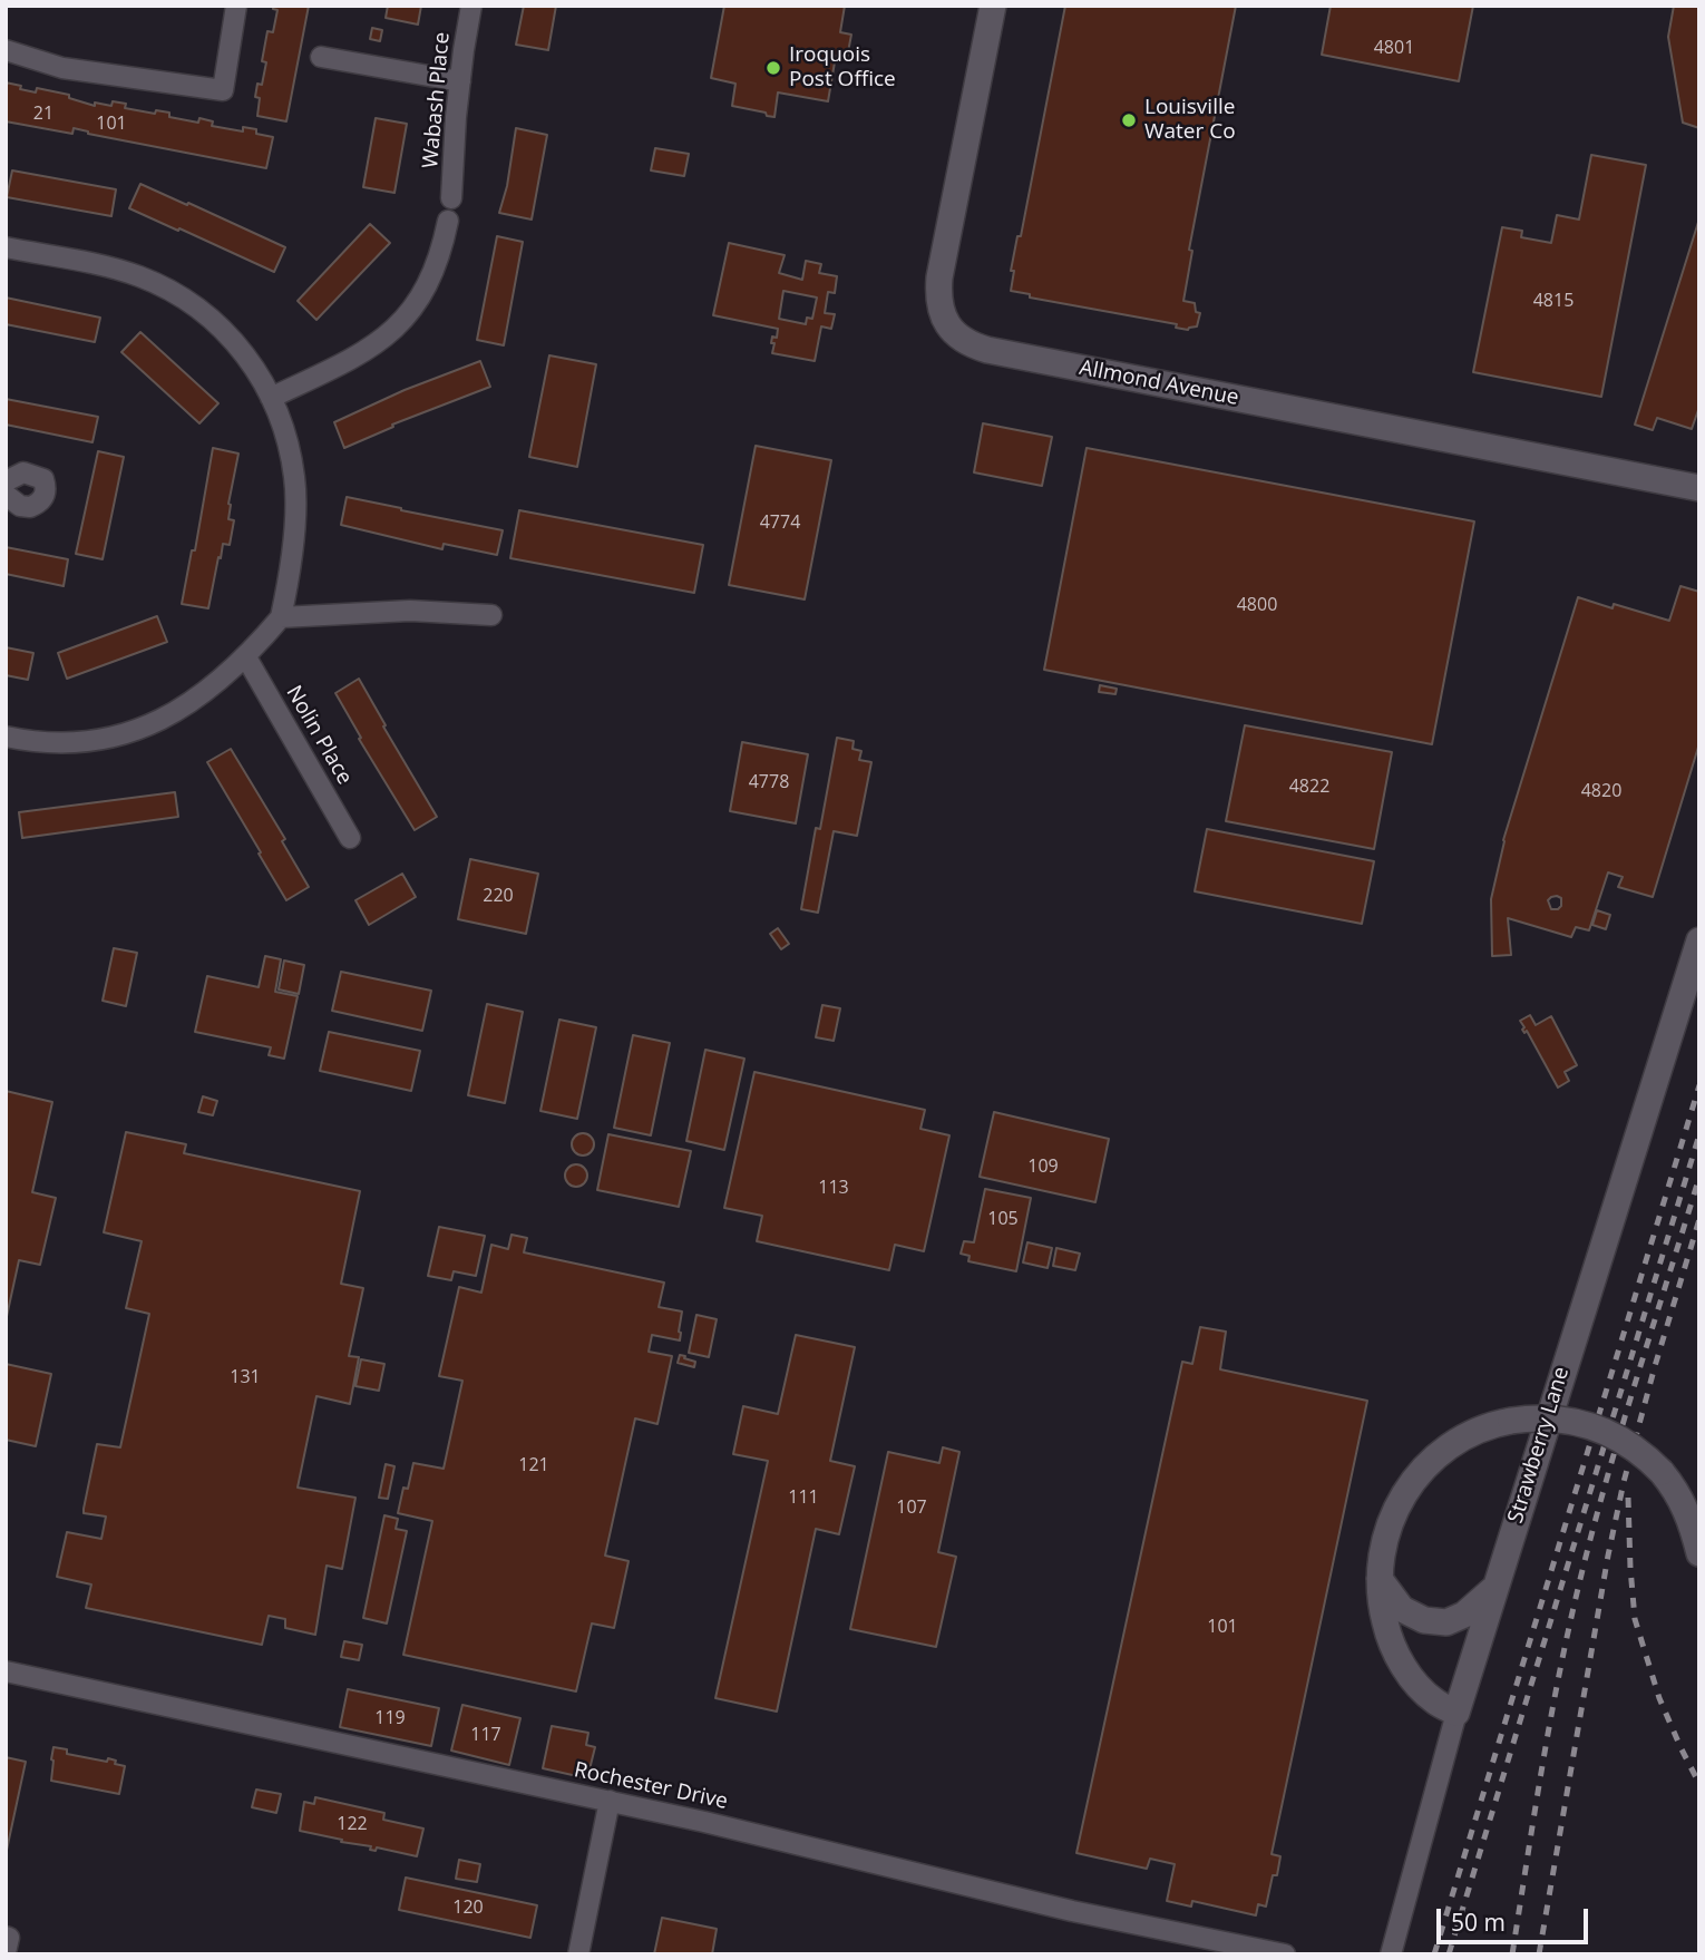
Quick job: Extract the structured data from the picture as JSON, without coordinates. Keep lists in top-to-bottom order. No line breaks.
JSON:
{"streets":{"street":["Wabash Place","Allmond Avenue","Nolin Place","Strawberry Lane","Rochester Drive"]},"places":["Iroquois Post Office","Louisville Water Co"],"house_numbers":["4801","21","101","4815","4774","4800","4778","4822","4820","220","109","113","105","131","121","111","107","101","119","117","122","120"],"scale_bar":"50 m"}
